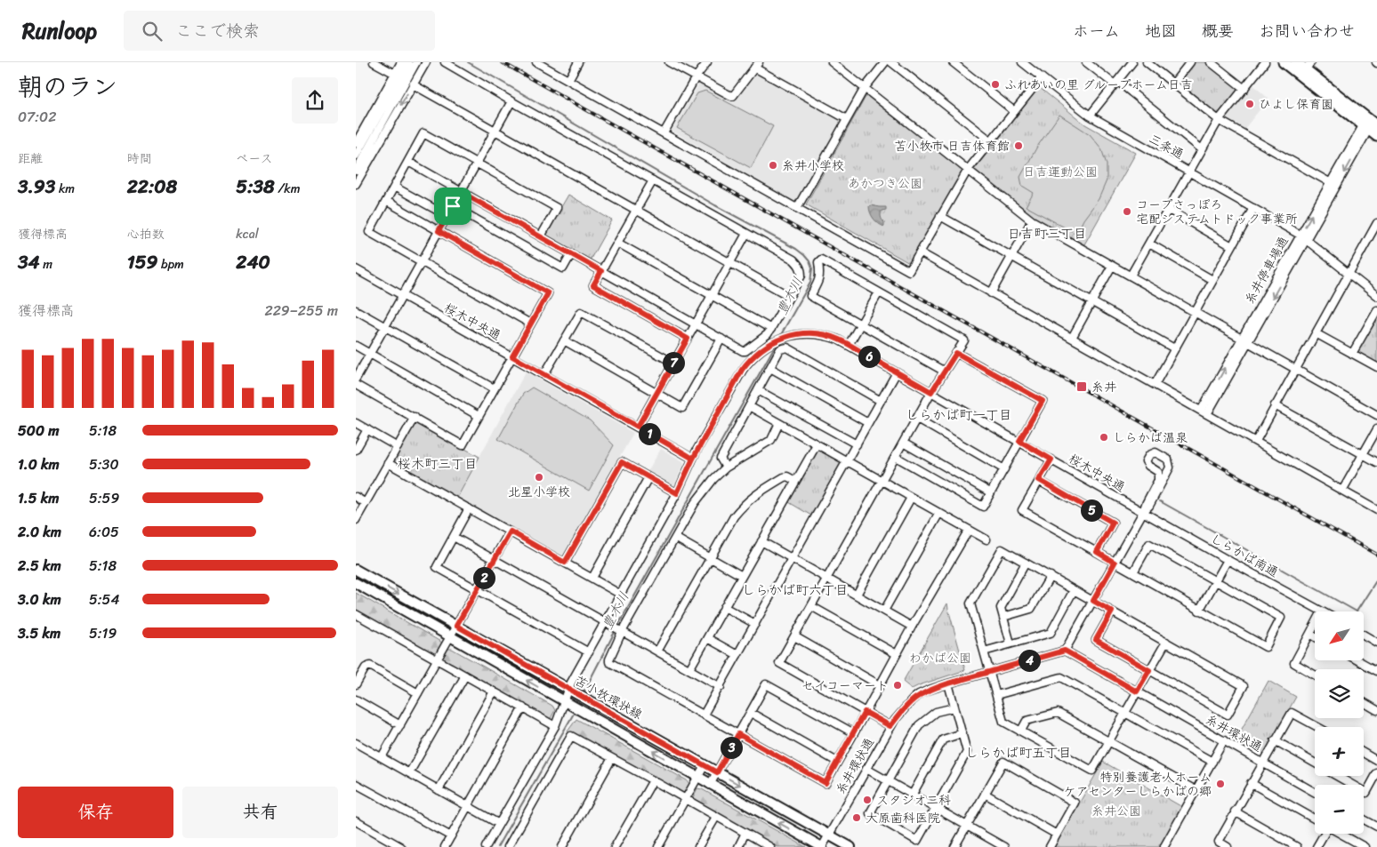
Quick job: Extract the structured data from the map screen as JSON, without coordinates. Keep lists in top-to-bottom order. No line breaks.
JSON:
{"streets":{"main road":["苫小牧環状線"],"street":["三条通","糸井停車場通","桜木中央通","しらかば南通","糸井環状通"]},"crossings":[["三条通","糸井停車場通"],["桜木中央通","しらかば南通"],["苫小牧環状線","糸井環状通"]],"districts":["日吉町三丁目","しらかば町一丁目","桜木町三丁目","しらかば町六丁目","しらかば町五丁目"],"water":["豊木川"],"parks":["日吉運動公園","あかつき公園","わかば公園","糸井公園"],"places":{"other":["ふれあいの里 グループホーム日吉","ひよし保育園","苫小牧市 日吉体育館","糸井小学校","コープさっぽろ 宅配システムトドック事業所","しらかば温泉","北星小学校","セイコーマート","特別養護老人ホーム ケアセンターしらかばの郷","スタジオ二科","大原歯科医院"],"transit":["糸井"]},"north":"bottom left","page":{"header":"Runloop","search":"ここで検索","nav":["ホーム","地図","概要","お問い合わせ"],"heading":["朝のラン","07:02"],"stats":[["距離","3.93 km"],["時間","22:08"],["ペース","5:38 /km"],["獲得標高","34 m"],["心拍数","159 bpm"],["kcal","240"]],"chart":["獲得標高","229–255 m"],"pins":["6","7","1","5","2","4","3"],"list":[{"name":"500 m","note":"5:18"},{"name":"1.0 km","note":"5:30"},{"name":"1.5 km","note":"5:59"},{"name":"2.0 km","note":"6:05"},{"name":"2.5 km","note":"5:18"},{"name":"3.0 km","note":"5:54"},{"name":"3.5 km","note":"5:19"}],"map_buttons":["+","−"],"buttons":["保存","共有"]}}
